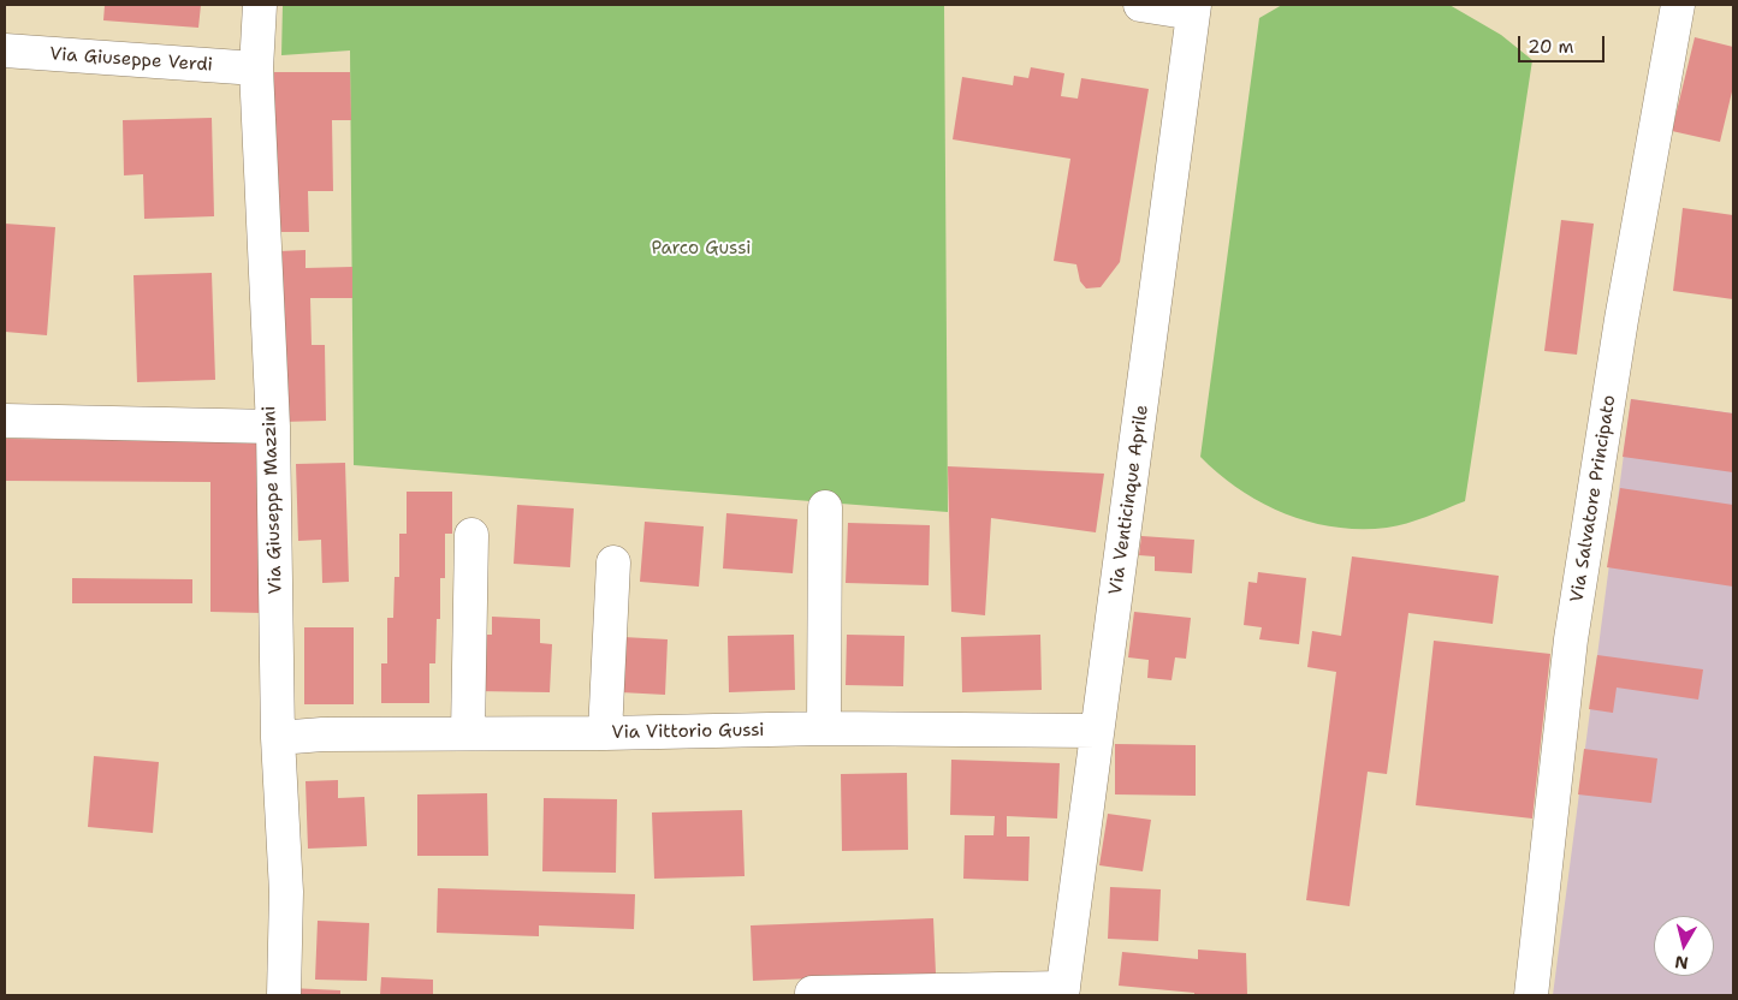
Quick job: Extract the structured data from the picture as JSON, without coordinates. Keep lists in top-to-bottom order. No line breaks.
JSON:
{"streets":{"street":["Via Giuseppe Verdi","Via Salvatore Principato","Via Giuseppe Mazzini","Via Venticinque Aprile","Via Vittorio Gussi"]},"crossings":[["Via Giuseppe Verdi","Via Giuseppe Mazzini"],["Via Giuseppe Mazzini","Via Vittorio Gussi"],["Via Venticinque Aprile","Via Vittorio Gussi"]],"parks":["Parco Gussi"],"scale_bar":"20 m","north":"bottom"}
